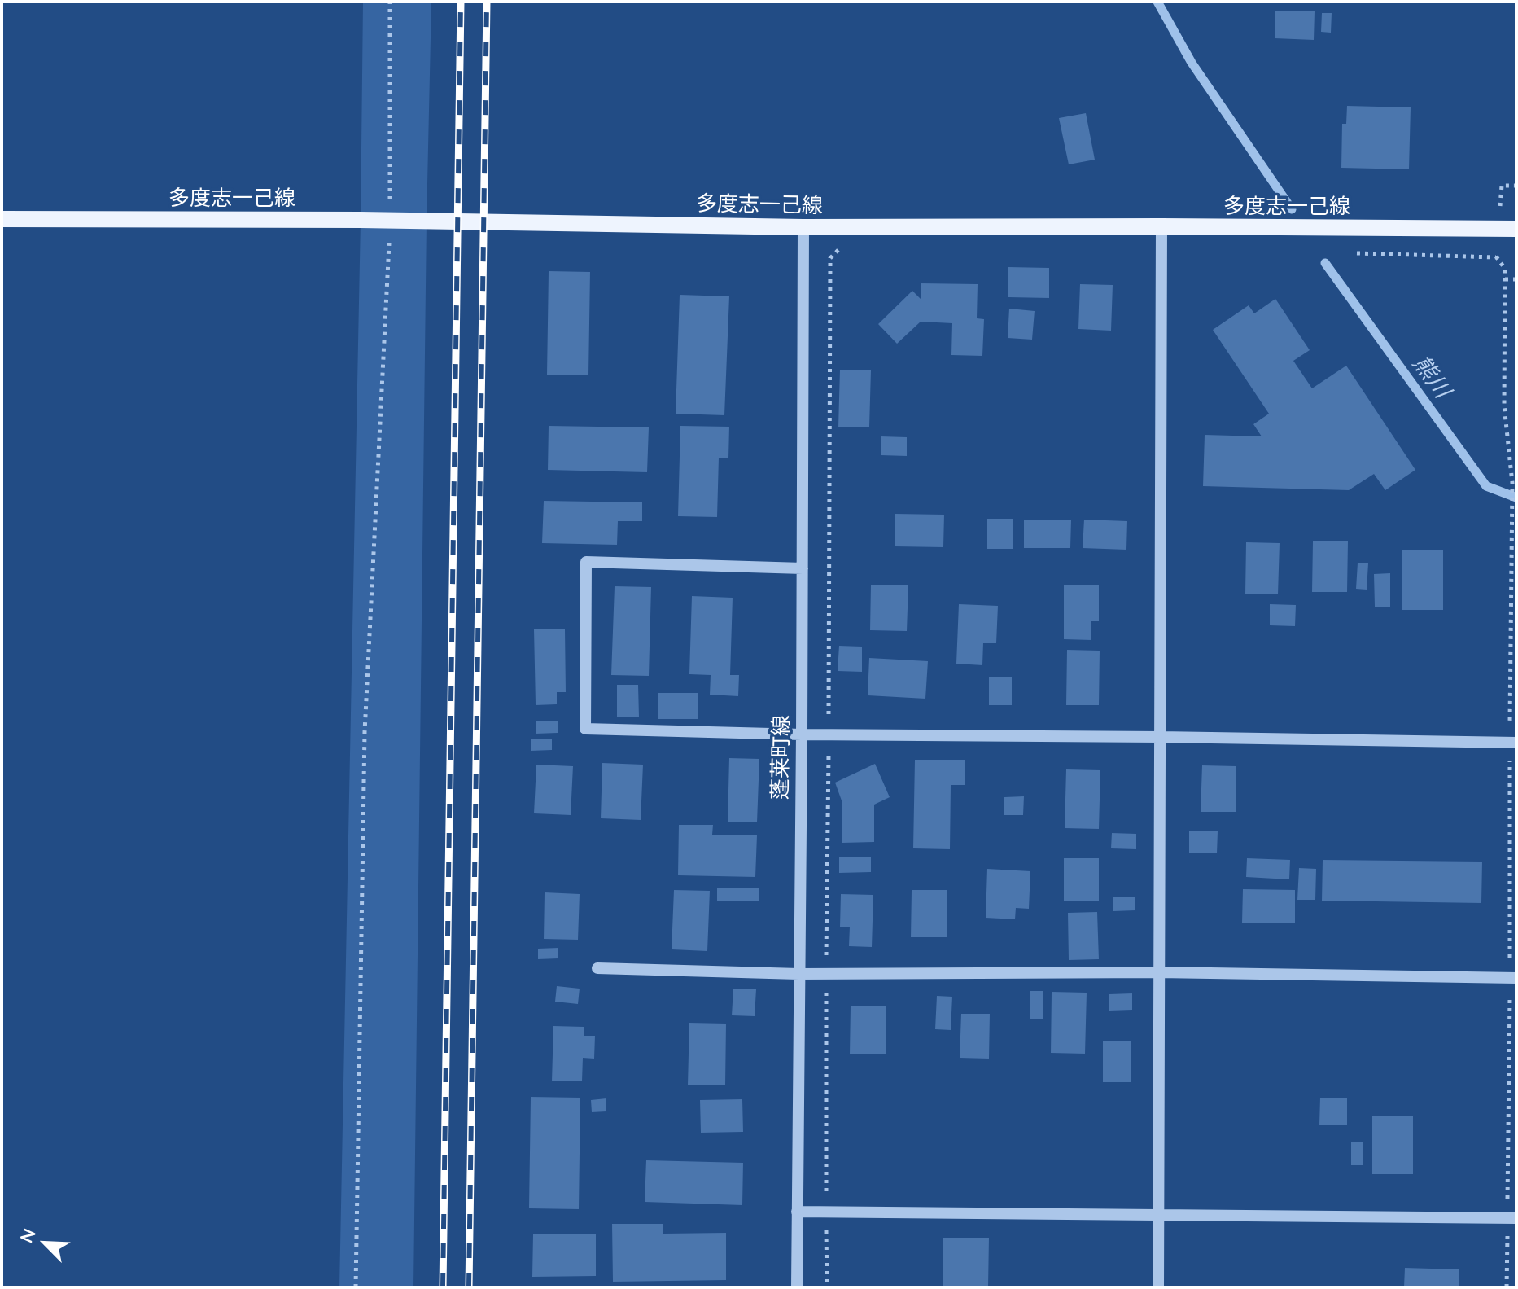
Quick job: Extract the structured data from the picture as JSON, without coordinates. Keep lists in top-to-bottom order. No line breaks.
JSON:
{"streets":{"main road":["多度志一己線"],"street":["蓬莱町線"]},"crossings":[["多度志一己線","蓬莱町線"]],"water":["熊川"],"north":"top left"}
